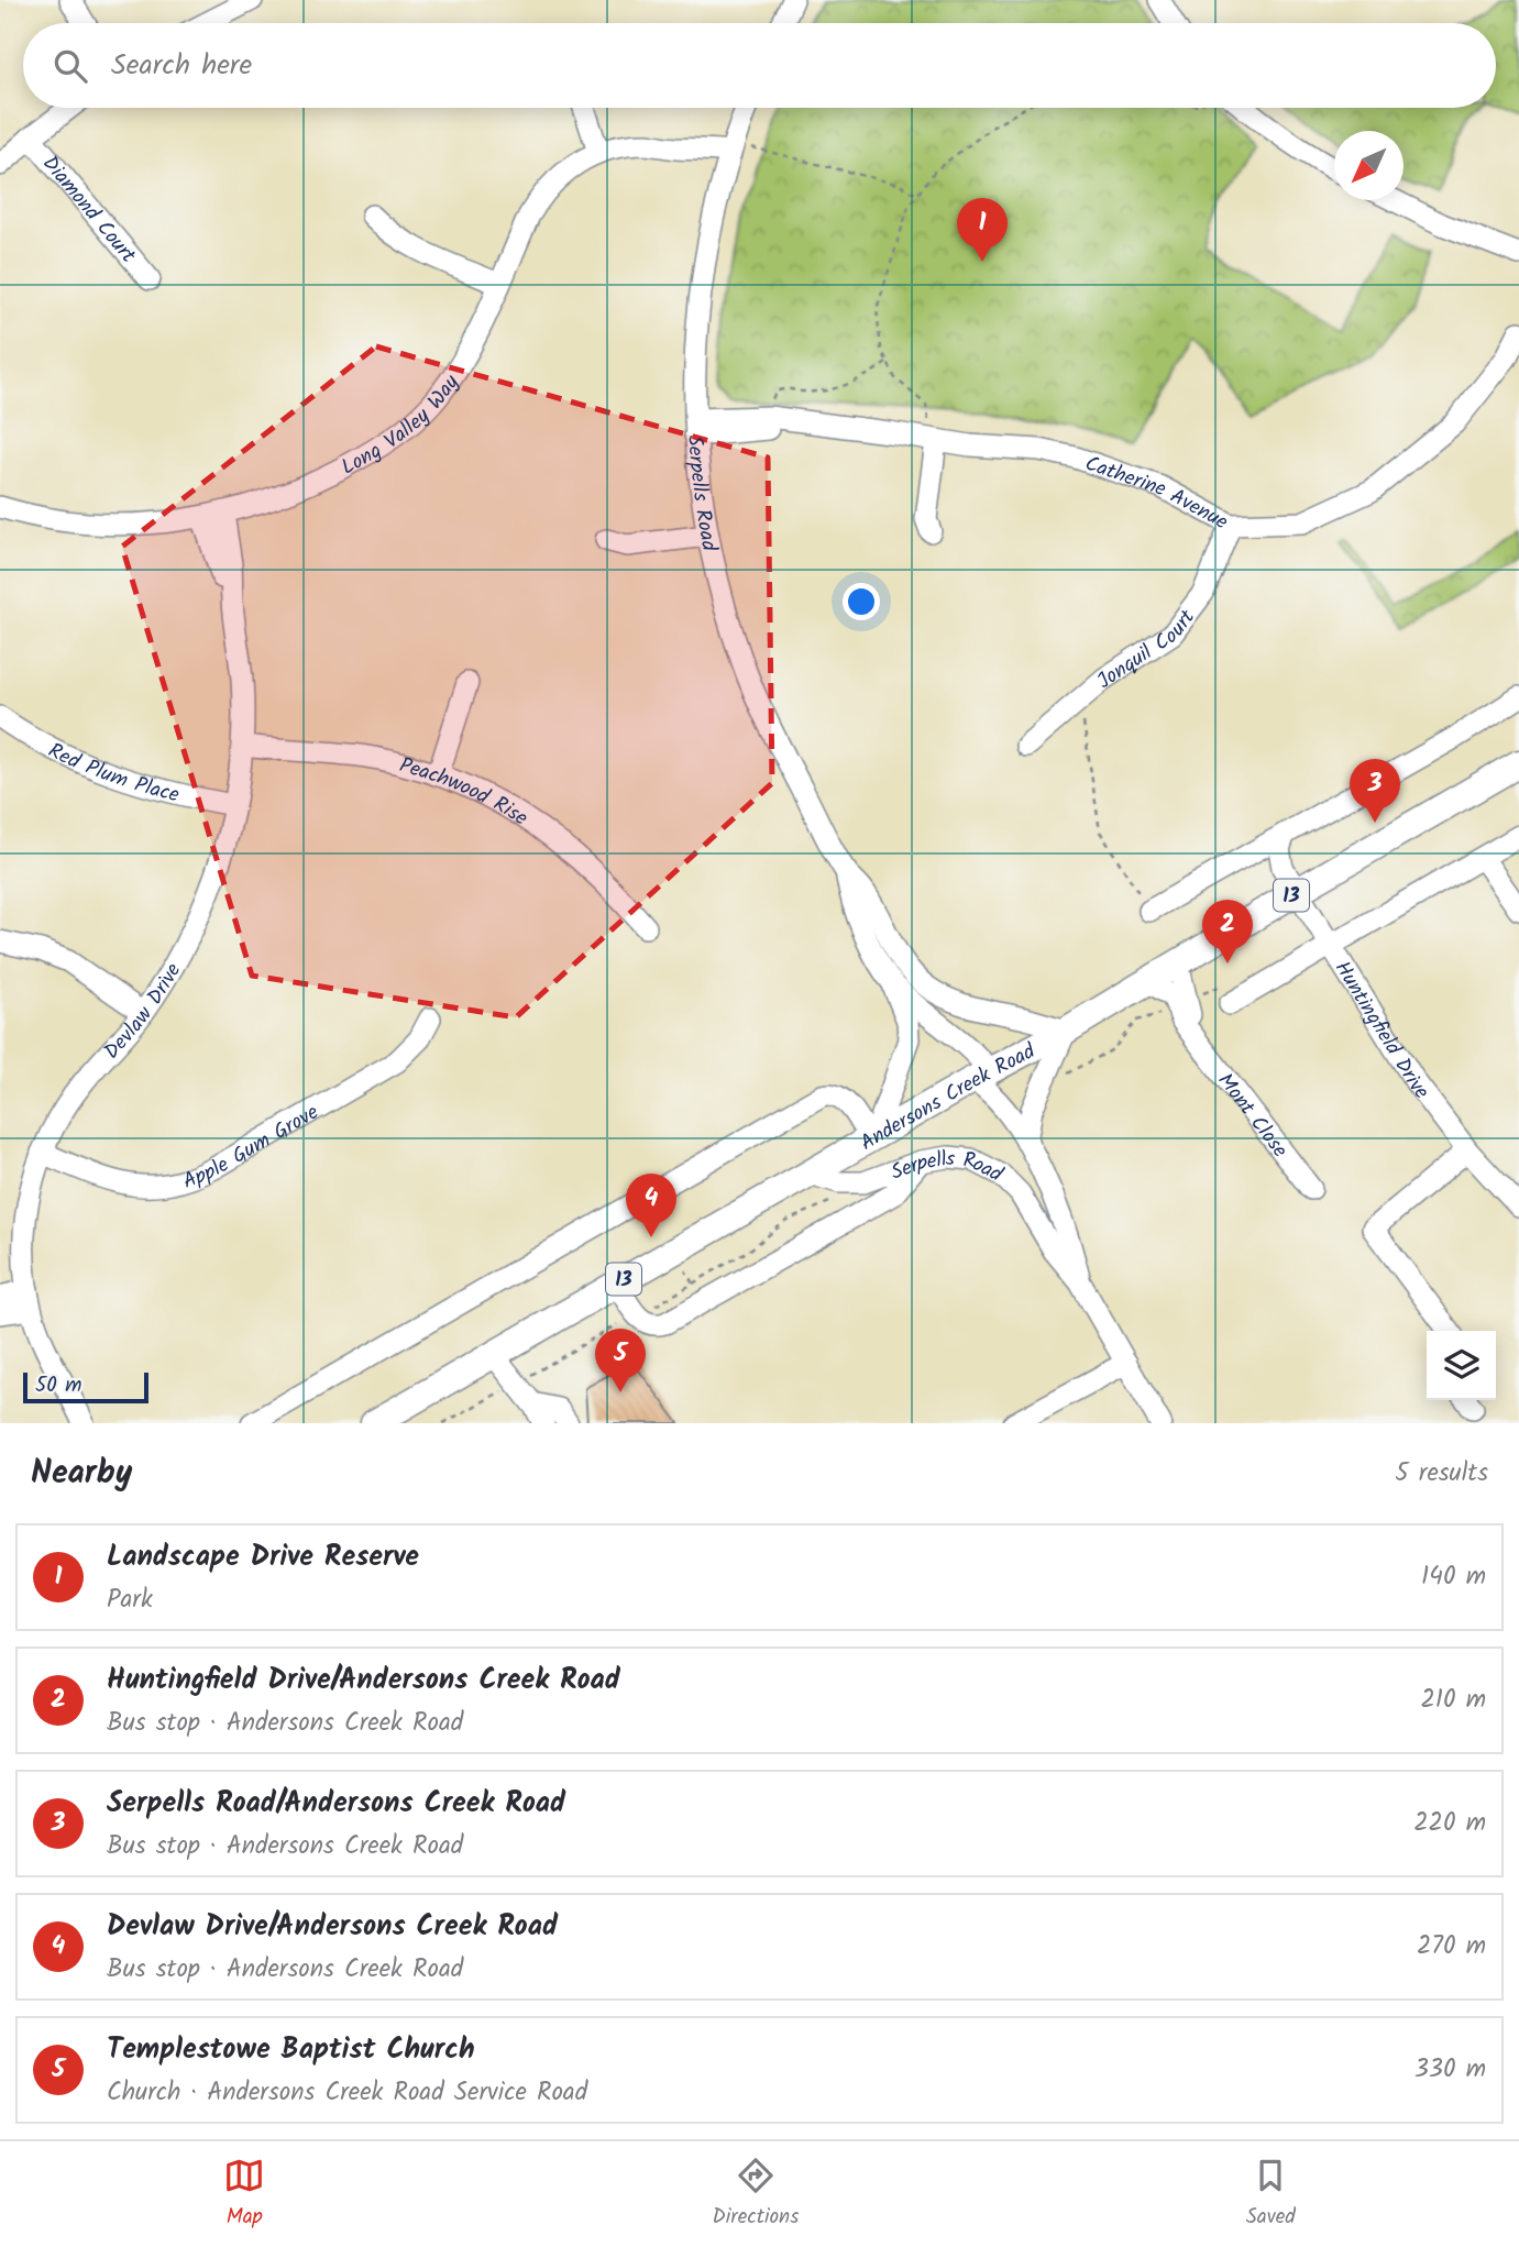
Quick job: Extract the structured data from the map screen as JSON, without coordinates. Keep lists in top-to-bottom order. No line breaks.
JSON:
{"streets":{"main road":["13","Andersons Creek Road"],"street":["Diamond Court","Long Valley Way","Catherine Avenue","Serpells Road","Jonquil Court","Red Plum Place","Peachwood Rise","Devlaw Drive","Huntingfield Drive","Mont Close","Apple Gum Grove"]},"crossings":[["Long Valley Way","Serpells Road"],["Long Valley Way","Devlaw Drive"],["Catherine Avenue","Serpells Road"],["Catherine Avenue","Jonquil Court"],["Serpells Road","Andersons Creek Road"],["Red Plum Place","Devlaw Drive"],["Peachwood Rise","Devlaw Drive"],["Devlaw Drive","Apple Gum Grove"],["Huntingfield Drive","Andersons Creek Road"],["Andersons Creek Road","Mont Close"]],"scale_bar":"50 m","north":"bottom left","page":{"search":"Search here","pins":["1","3","2","4","5"],"scale":"50 m","heading":["Nearby","5 results"],"list":[{"mark":"1","name":"Landscape Drive Reserve","note":"Park","value":"140 m"},{"mark":"2","name":"Huntingfield Drive/Andersons Creek Road","note":"Bus stop · Andersons Creek Road","value":"210 m"},{"mark":"3","name":"Serpells Road/Andersons Creek Road","note":"Bus stop · Andersons Creek Road","value":"220 m"},{"mark":"4","name":"Devlaw Drive/Andersons Creek Road","note":"Bus stop · Andersons Creek Road","value":"270 m"},{"mark":"5","name":"Templestowe Baptist Church","note":"Church · Andersons Creek Road Service Road","value":"330 m"}],"nav":["Map","Directions","Saved"]}}
